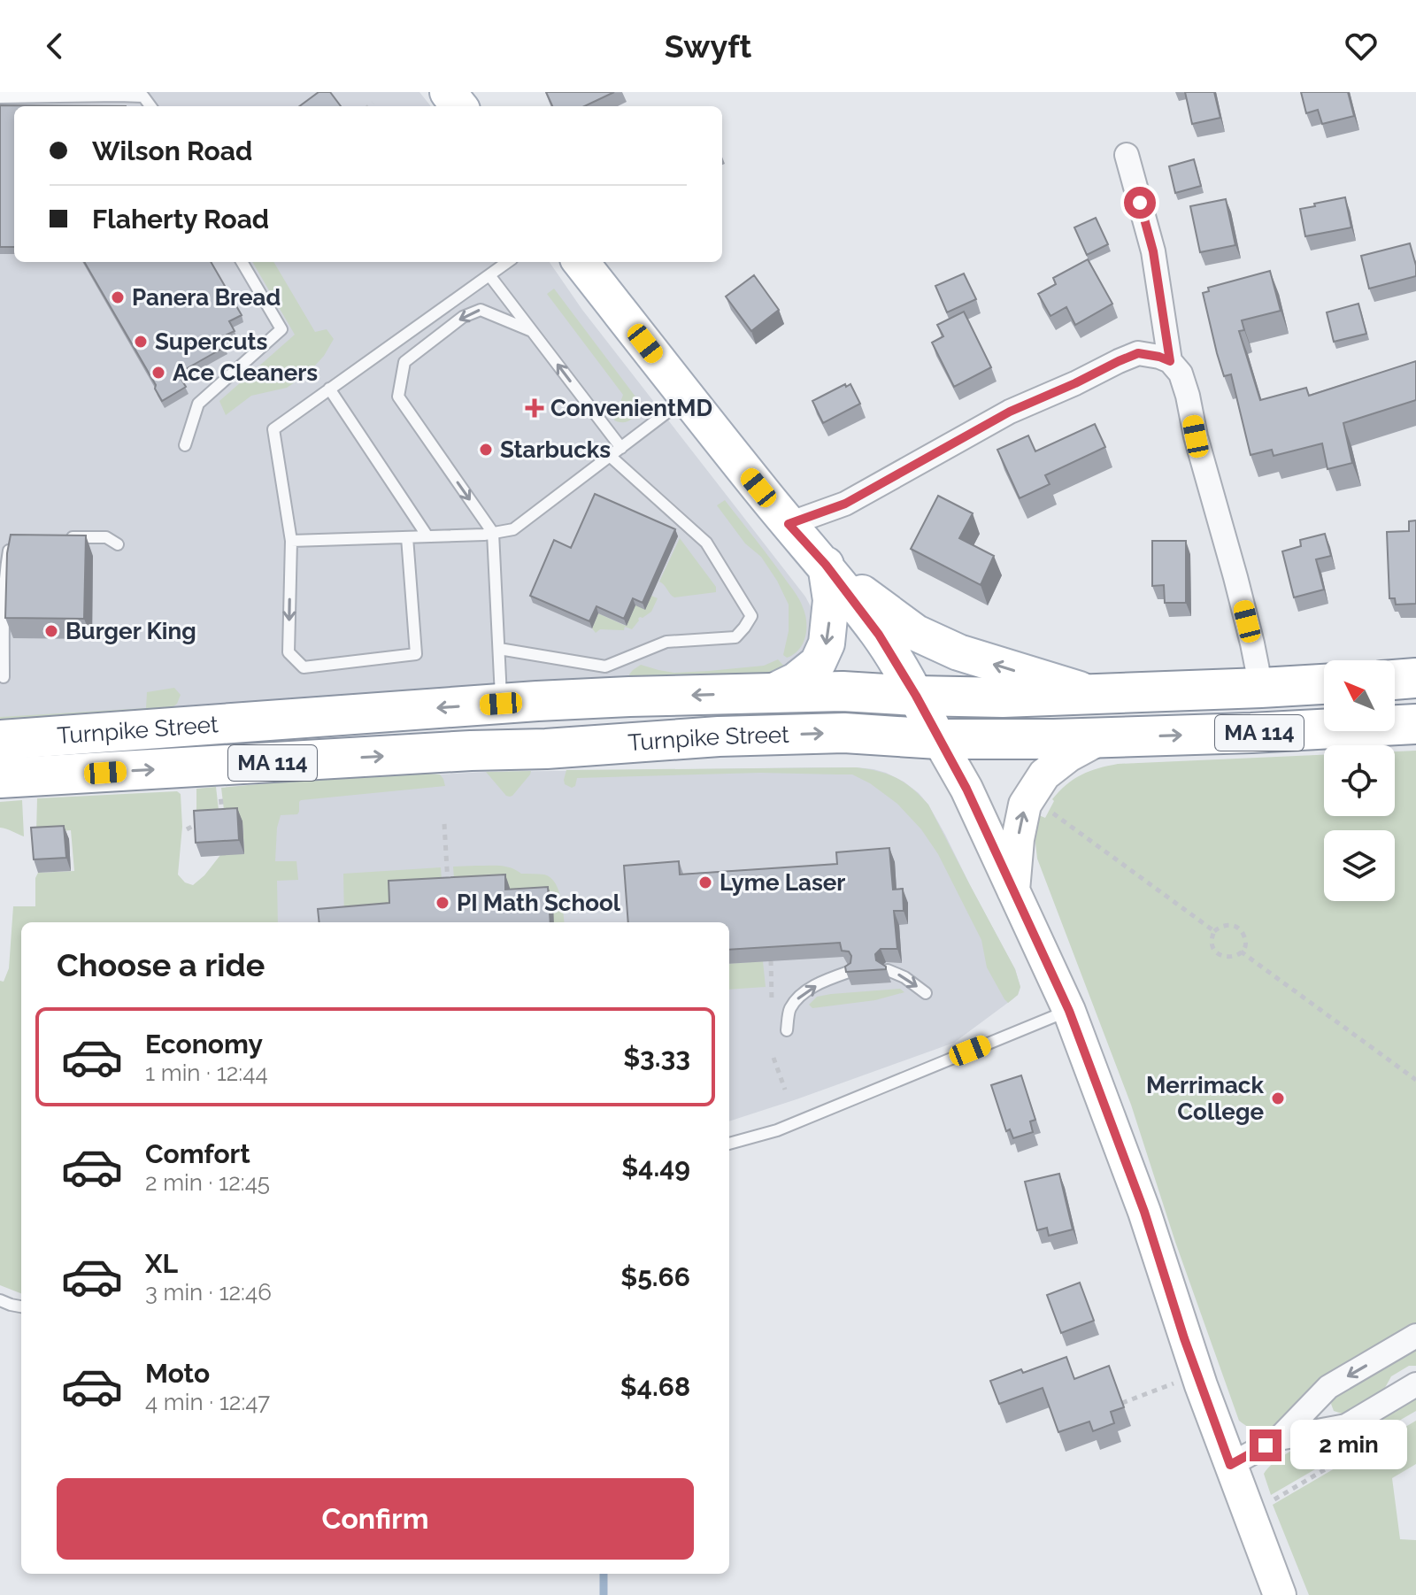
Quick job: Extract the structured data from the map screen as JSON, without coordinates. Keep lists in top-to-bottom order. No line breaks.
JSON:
{"streets":{"highway":["Turnpike Street","MA 114"]},"places":{"other":["Panera Bread","Supercuts","Ace Cleaners","Starbucks","Burger King","Lyme Laser","PI Math School","Merrimack College"],"health":["ConvenientMD"]},"north":"top left","page":{"header":"Swyft","banner":["Wilson Road","Flaherty Road"],"heading":"Choose a ride","list":[{"name":"Economy","note":"1 min · 12:44","value":"$3.33"},{"name":"Comfort","note":"2 min · 12:45","value":"$4.49"},{"name":"XL","note":"3 min · 12:46","value":"$5.66"},{"name":"Moto","note":"4 min · 12:47","value":"$4.68"}],"bubble":"2 min","buttons":"Confirm"}}
